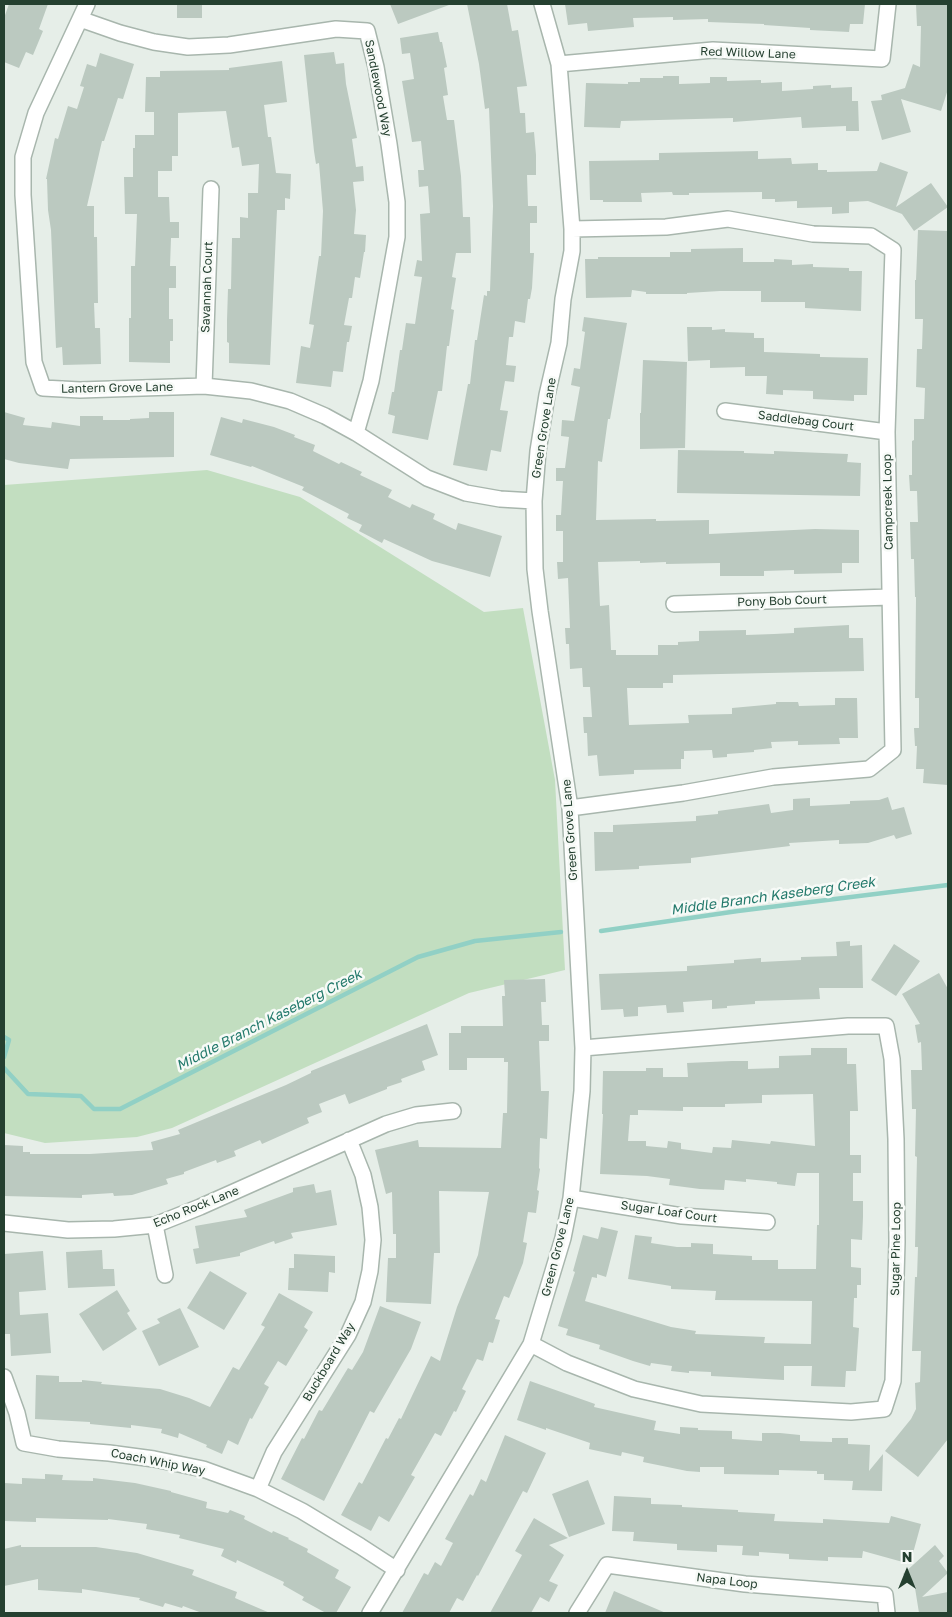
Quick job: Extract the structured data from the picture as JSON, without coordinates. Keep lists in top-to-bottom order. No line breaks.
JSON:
{"streets":{"street":["Red Willow Lane","Sandlewood Way","Savannah Court","Lantern Grove Lane","Saddlebag Court","Green Grove Lane","Campcreek Loop","Pony Bob Court","Echo Rock Lane","Sugar Loaf Court","Sugar Pine Loop","Buckboard Way","Coach Whip Way","Napa Loop"]},"crossings":[["Red Willow Lane","Green Grove Lane"],["Sandlewood Way","Lantern Grove Lane"],["Savannah Court","Lantern Grove Lane"],["Lantern Grove Lane","Green Grove Lane"],["Saddlebag Court","Campcreek Loop"],["Green Grove Lane","Campcreek Loop"],["Green Grove Lane","Sugar Loaf Court"],["Green Grove Lane","Sugar Pine Loop"],["Green Grove Lane","Coach Whip Way"],["Campcreek Loop","Pony Bob Court"],["Echo Rock Lane","Buckboard Way"],["Buckboard Way","Coach Whip Way"]],"water":["Middle Branch Kaseberg Creek"],"north":"top"}
